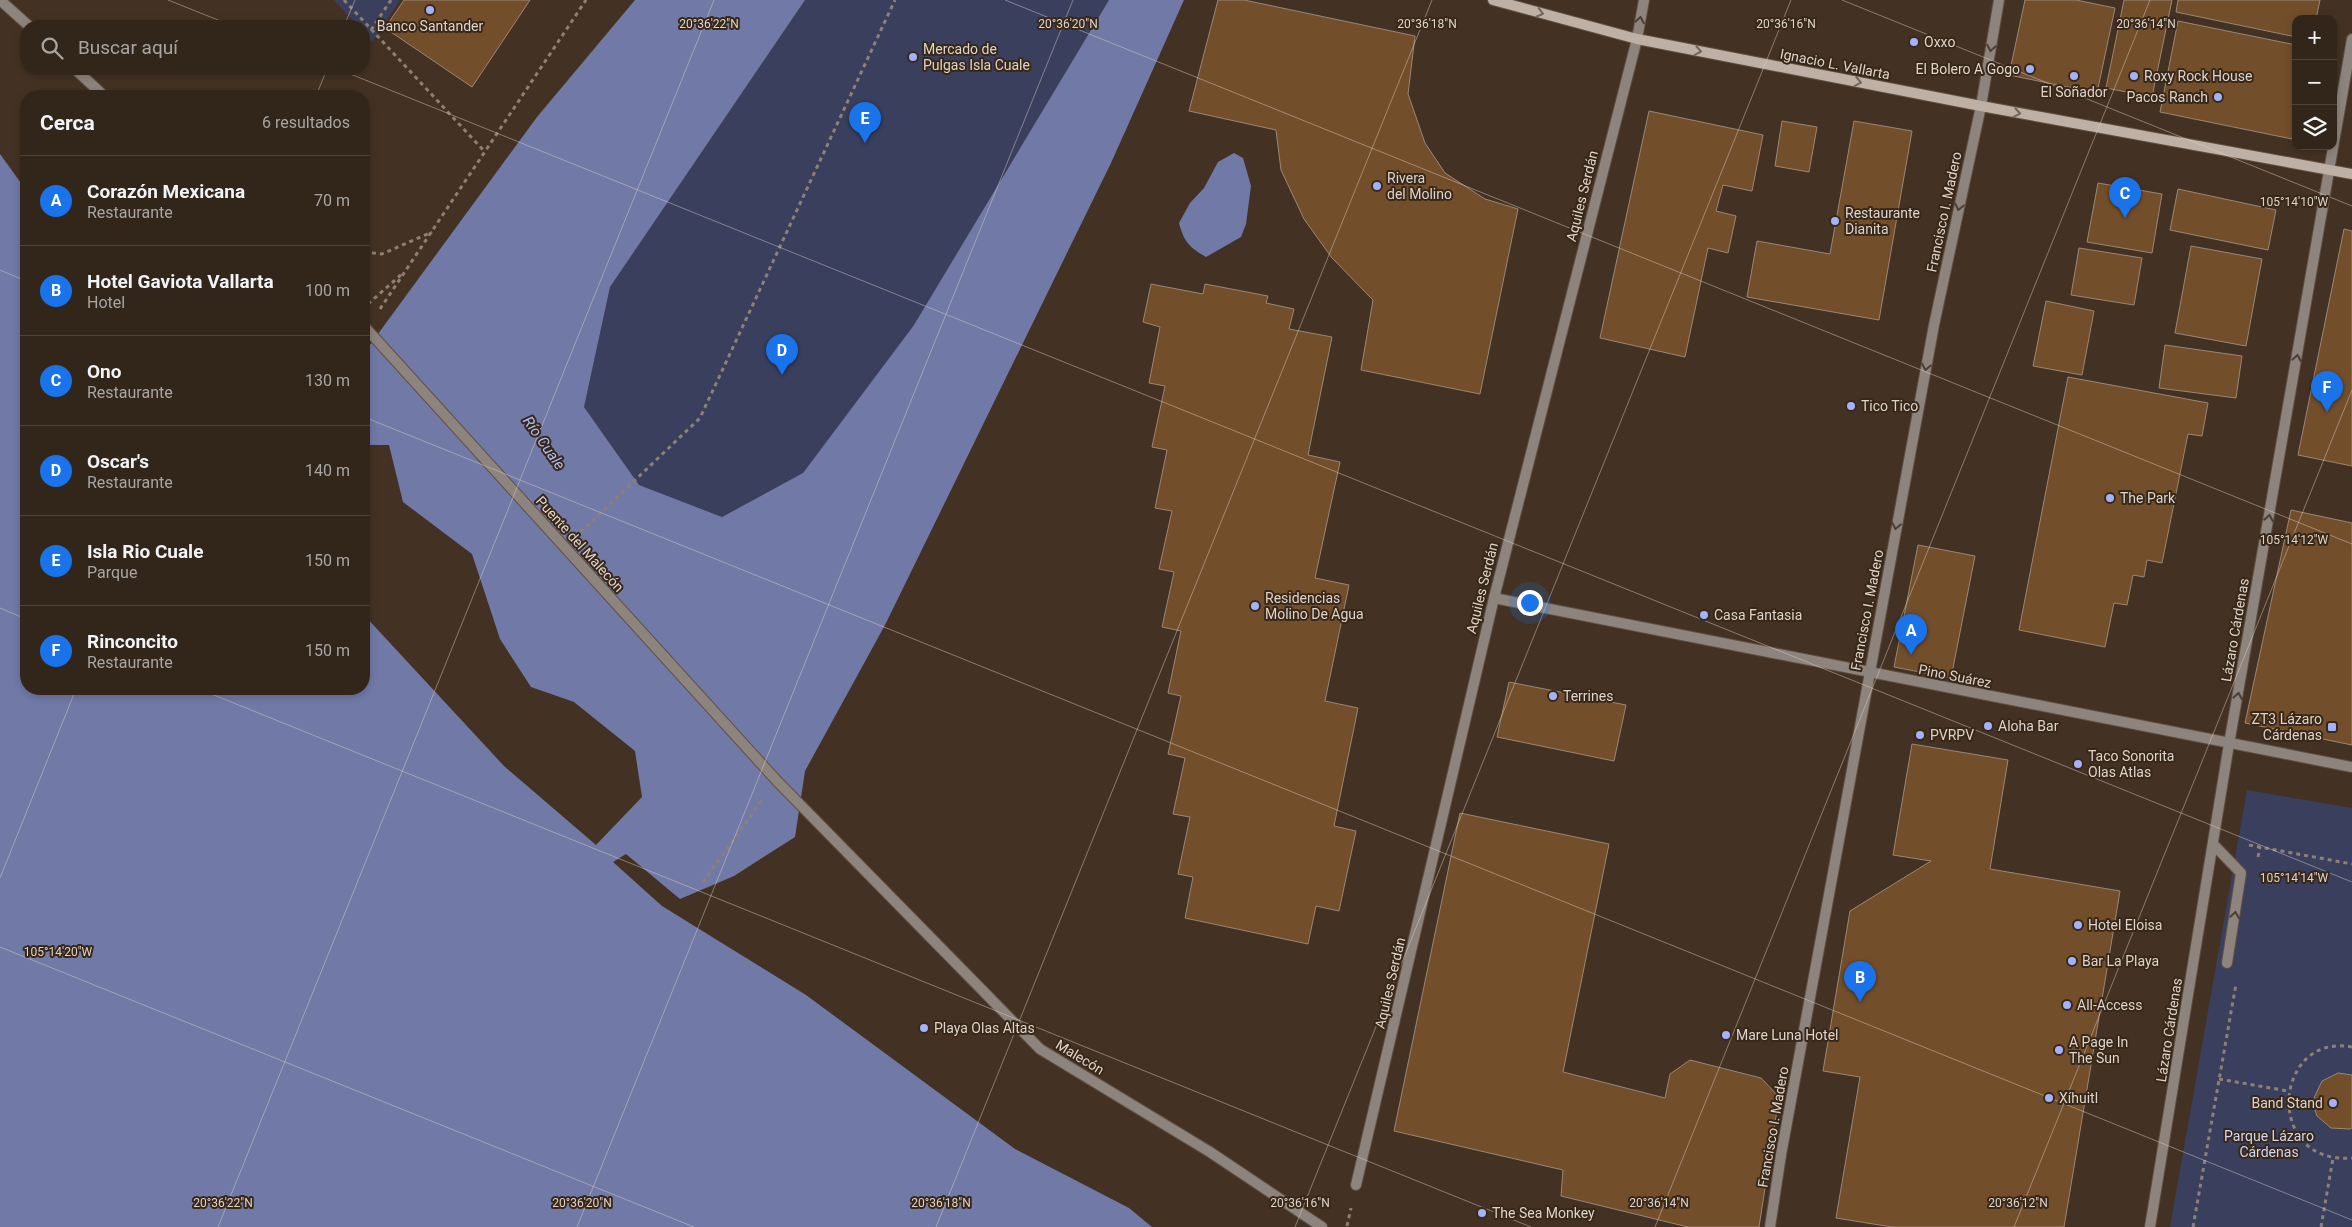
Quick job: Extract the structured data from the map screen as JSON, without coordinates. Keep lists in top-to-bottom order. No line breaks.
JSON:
{"streets":{"main road":["Ignacio L. Vallarta"],"street":["Aquiles Serdán","Francisco I. Madero","Puente del Malecón","Lázaro Cárdenas","Pino Suárez","Malecón"]},"crossings":[["Ignacio L. Vallarta","Aquiles Serdán"],["Ignacio L. Vallarta","Francisco I. Madero"],["Ignacio L. Vallarta","Lázaro Cárdenas"],["Aquiles Serdán","Pino Suárez"],["Francisco I. Madero","Pino Suárez"],["Puente del Malecón","Malecón"],["Lázaro Cárdenas","Pino Suárez"]],"one_way":["Ignacio L. Vallarta","Francisco I. Madero","Lázaro Cárdenas"],"water":["Río Cuale"],"parks":["Parque Lázaro Cárdenas"],"places":{"other":["Banco Santander","Oxxo","Mercado de Pulgas Isla Cuale","El Bolero A Gogo","El Soñador","Roxy Rock House","Pacos Ranch","Rivera del Molino","Restaurante Dianita","Tico Tico","The Park","Residencias Molino De Agua","Casa Fantasia","Terrines","Aloha Bar","PVRPV","Taco Sonorita Olas Atlas","Hotel Eloisa","Bar La Playa","All-Access","Playa Olas Altas","Mare Luna Hotel","A Page In The Sun","Xíhuitl","Band Stand","The Sea Monkey"],"transit":["ZT3 Lázaro Cárdenas"]},"page":{"map_buttons":["+","−"],"search":"Buscar aquí","heading":["Cerca","6 resultados"],"pins":["E","C","D","F","A","B"],"list":[{"mark":"A","name":"Corazón Mexicana","note":"Restaurante","value":"70 m"},{"mark":"B","name":"Hotel Gaviota Vallarta","note":"Hotel","value":"100 m"},{"mark":"C","name":"Ono","note":"Restaurante","value":"130 m"},{"mark":"D","name":"Oscar's","note":"Restaurante","value":"140 m"},{"mark":"E","name":"Isla Rio Cuale","note":"Parque","value":"150 m"},{"mark":"F","name":"Rinconcito","note":"Restaurante","value":"150 m"}]},"coordinates":["20°36'22\"N","20°36'20\"N","20°36'18\"N","20°36'16\"N","20°36'14\"N","105°14'10\"W","105°14'12\"W","105°14'14\"W","105°14'20\"W","20°36'12\"N"]}
